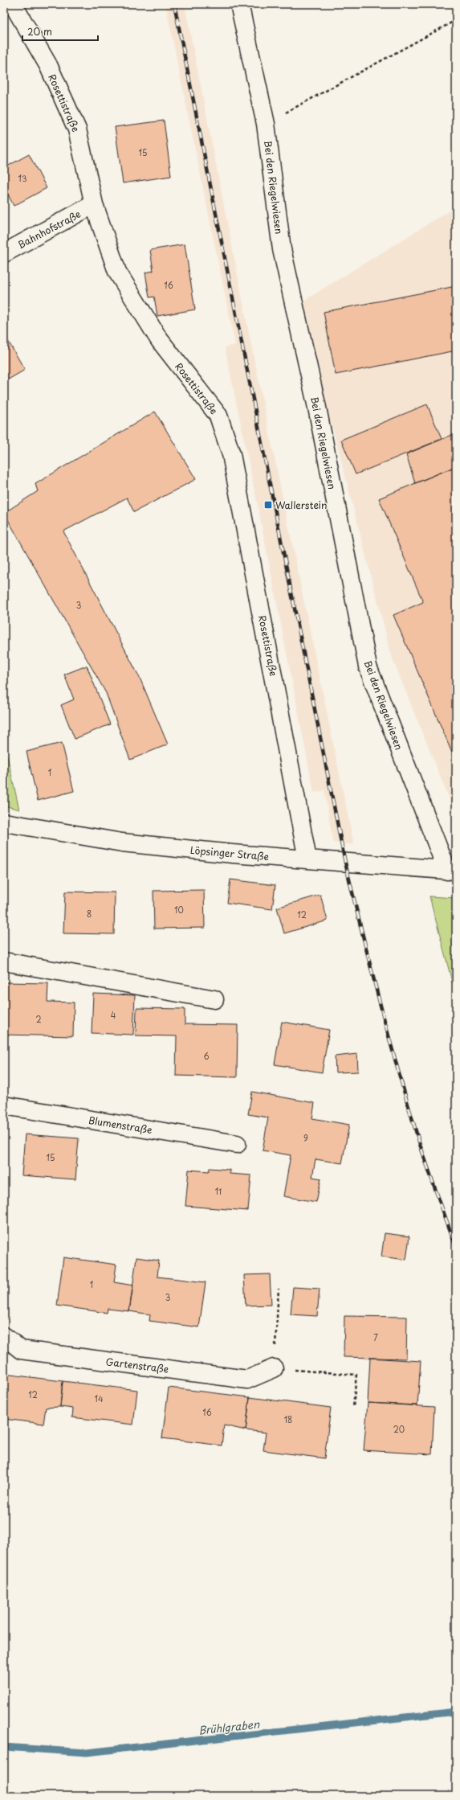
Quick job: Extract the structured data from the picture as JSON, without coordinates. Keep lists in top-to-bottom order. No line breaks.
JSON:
{"streets":{"street":["Rosettistraße","Bei den Riegelwiesen","Bahnhofstraße","Löpsinger Straße","Blumenstraße","Gartenstraße"]},"crossings":[["Rosettistraße","Bahnhofstraße"],["Rosettistraße","Löpsinger Straße"],["Bei den Riegelwiesen","Löpsinger Straße"]],"water":["Brühlgraben"],"places":{"transit":["Wallerstein"]},"house_numbers":["15","13","16","3","1","10","8","12","4","2","6","9","15","11","1","3","7","12","14","16","18","20"],"scale_bar":"20 m"}
